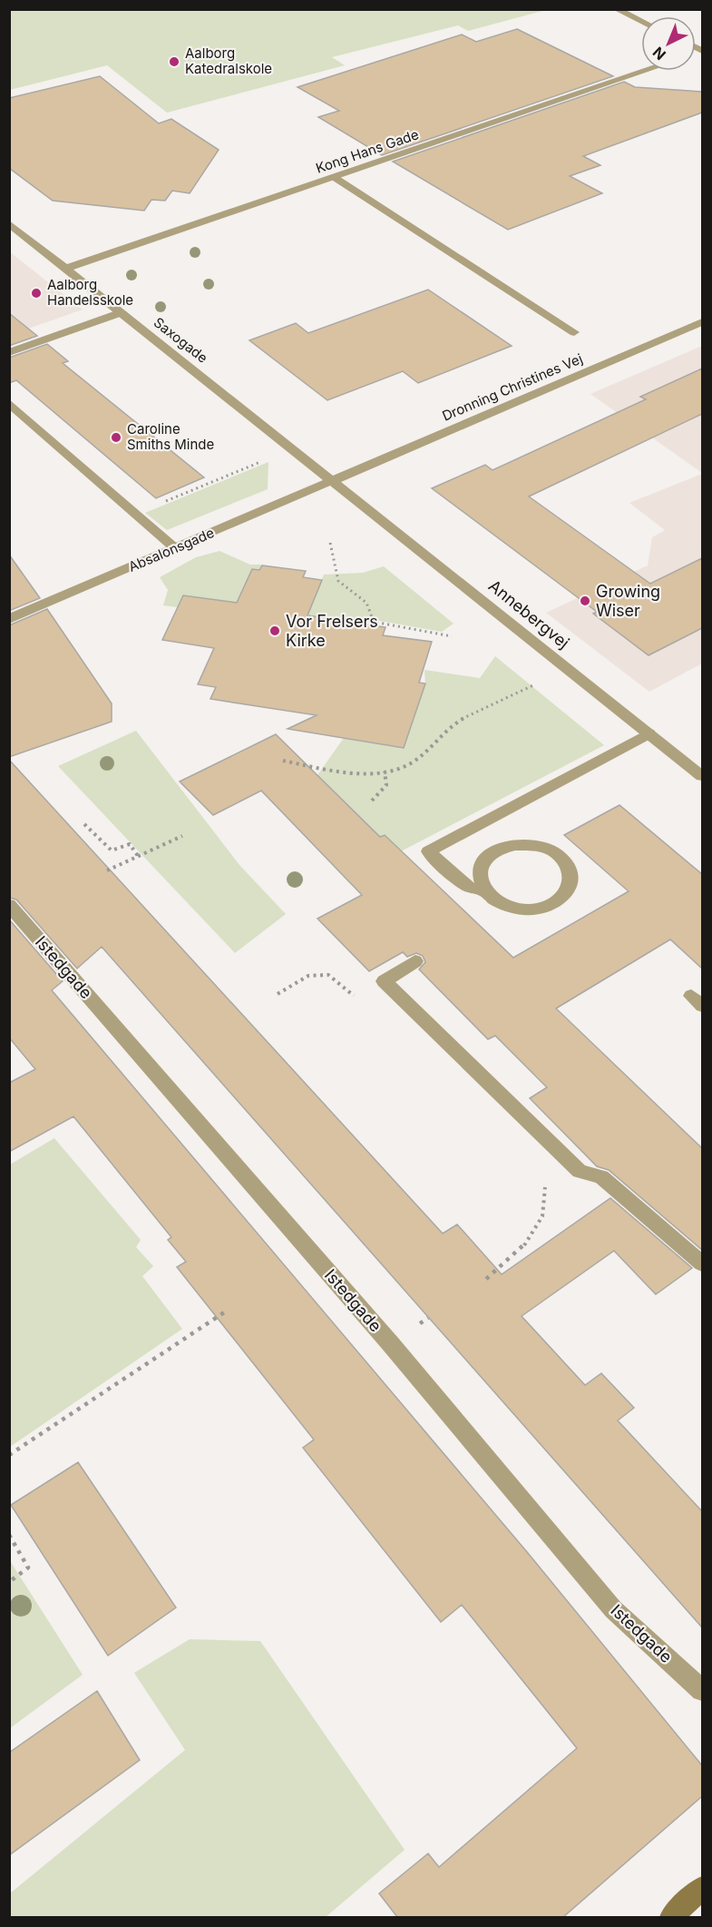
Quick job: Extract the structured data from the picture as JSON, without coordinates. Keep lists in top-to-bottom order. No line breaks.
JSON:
{"streets":{"street":["Kong Hans Gade","Saxogade","Dronning Christines Vej","Absalonsgade","Annebergvej","Istedgade"]},"crossings":[["Kong Hans Gade","Saxogade"],["Saxogade","Dronning Christines Vej"],["Saxogade","Absalonsgade"],["Saxogade","Annebergvej"],["Dronning Christines Vej","Absalonsgade"],["Dronning Christines Vej","Annebergvej"],["Absalonsgade","Annebergvej"]],"places":["Aalborg Katedralskole","Aalborg Handelsskole","Caroline Smiths Minde","Growing Wiser","Vor Frelsers Kirke"],"north":"bottom left"}
